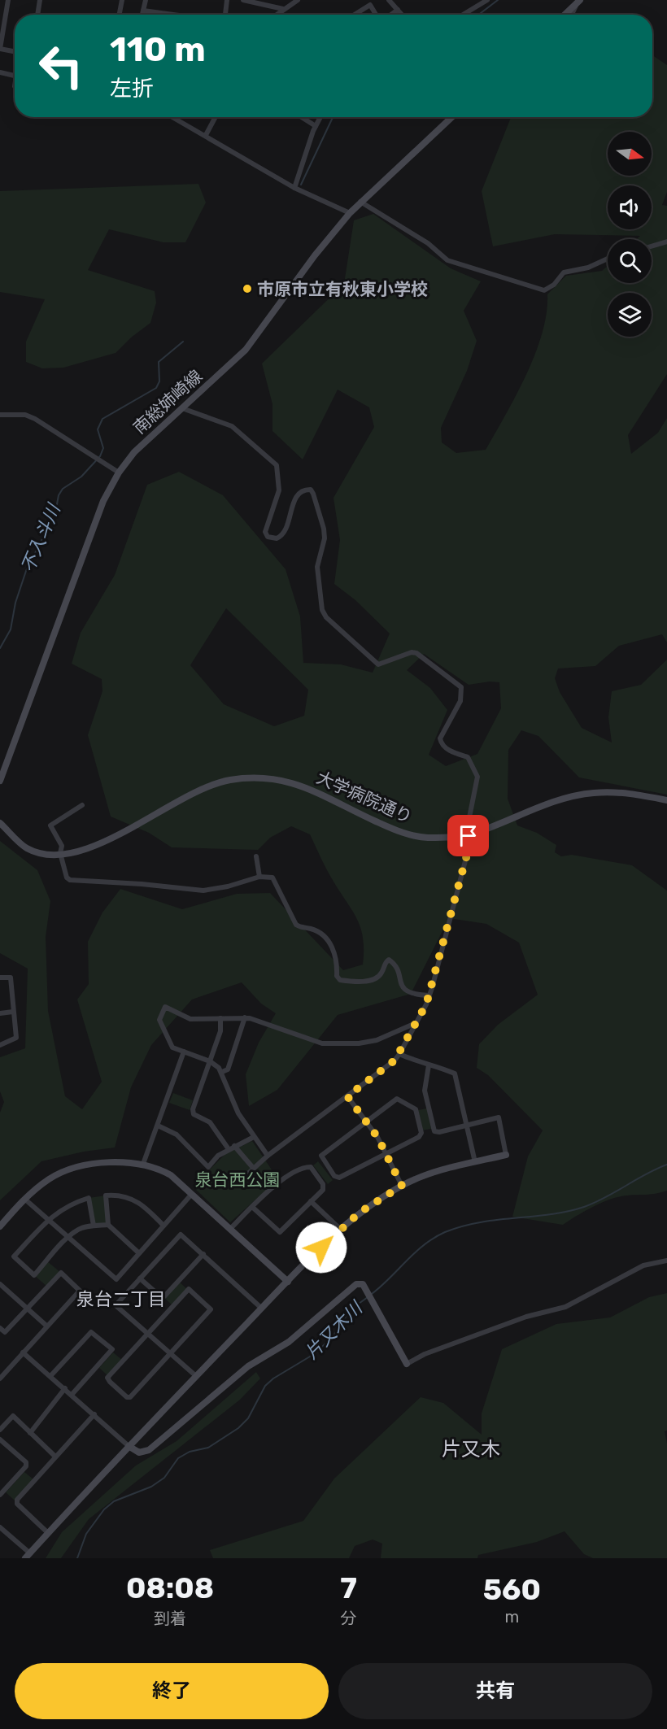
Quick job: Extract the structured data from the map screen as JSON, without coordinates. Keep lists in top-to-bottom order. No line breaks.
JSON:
{"streets":{"street":["南総姉崎線","大学病院通り"]},"districts":["泉台二丁目","片又木"],"water":["不入斗川","片又木川"],"parks":["泉台西公園"],"places":["市原市立有秋東小学校"],"north":"right","page":{"turn":["110 m","左折"],"eta":["08:08","到着","7","分","560","m"],"buttons":["終了","共有"]}}
